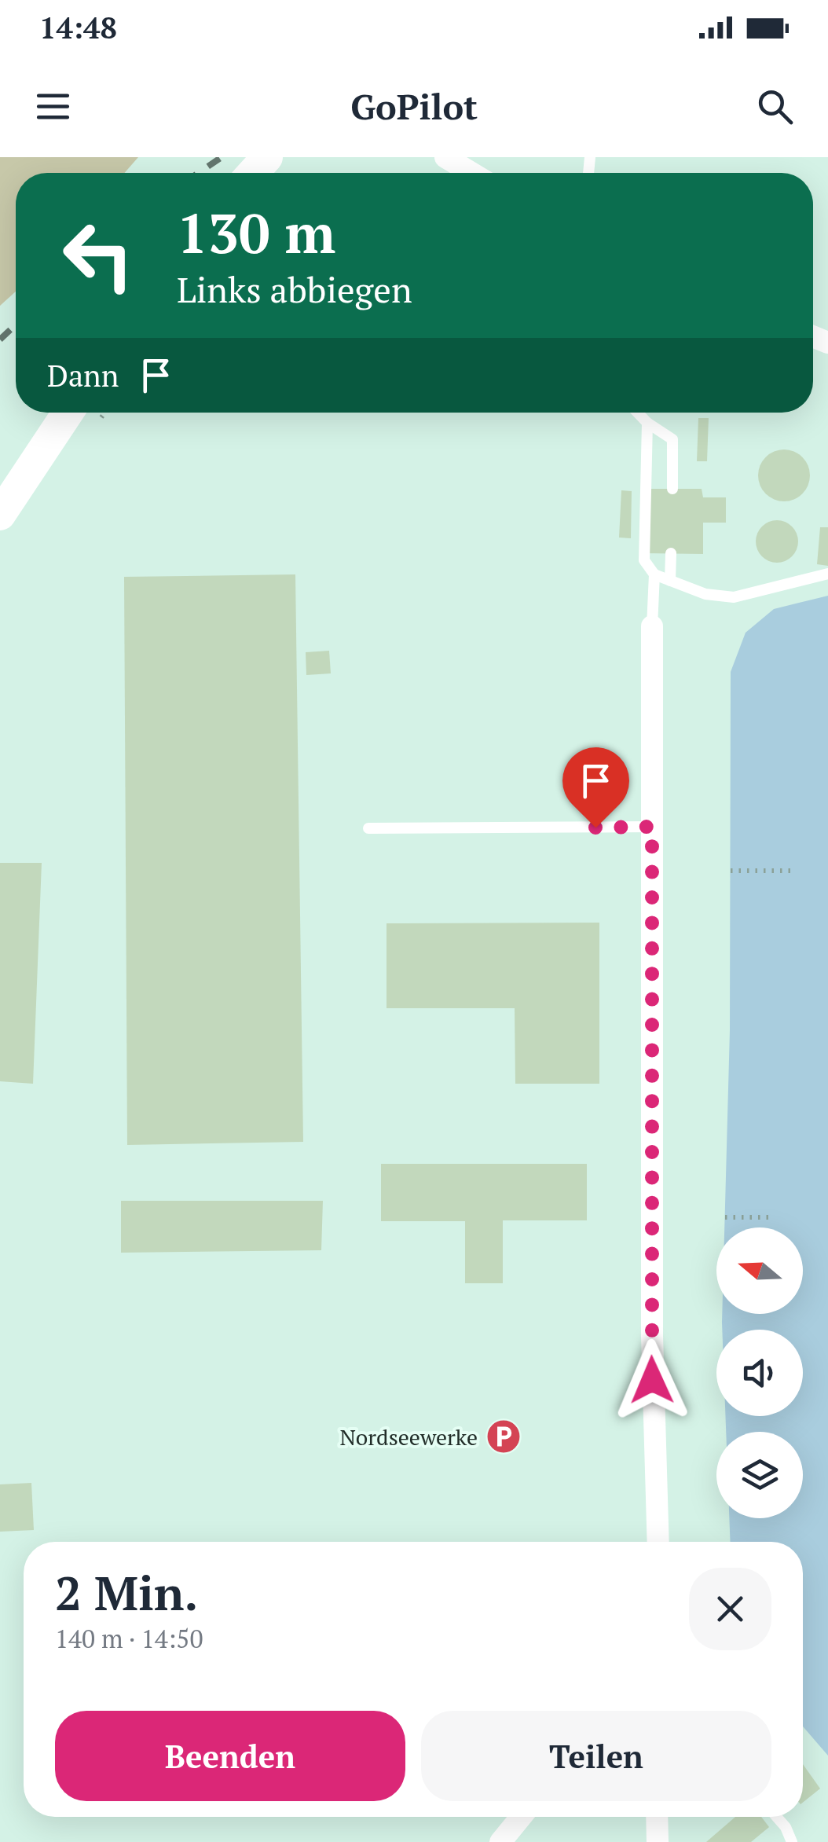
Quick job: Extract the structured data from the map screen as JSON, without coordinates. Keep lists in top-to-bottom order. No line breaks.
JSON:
{"places":{"parking":["Nordseewerke"]},"north":"left","page":{"status":"14:48","header":"GoPilot","turn":["130 m","Links abbiegen"],"then":"Dann","heading":["2 Min.","140 m · 14:50"],"buttons":["Beenden","Teilen"]}}
